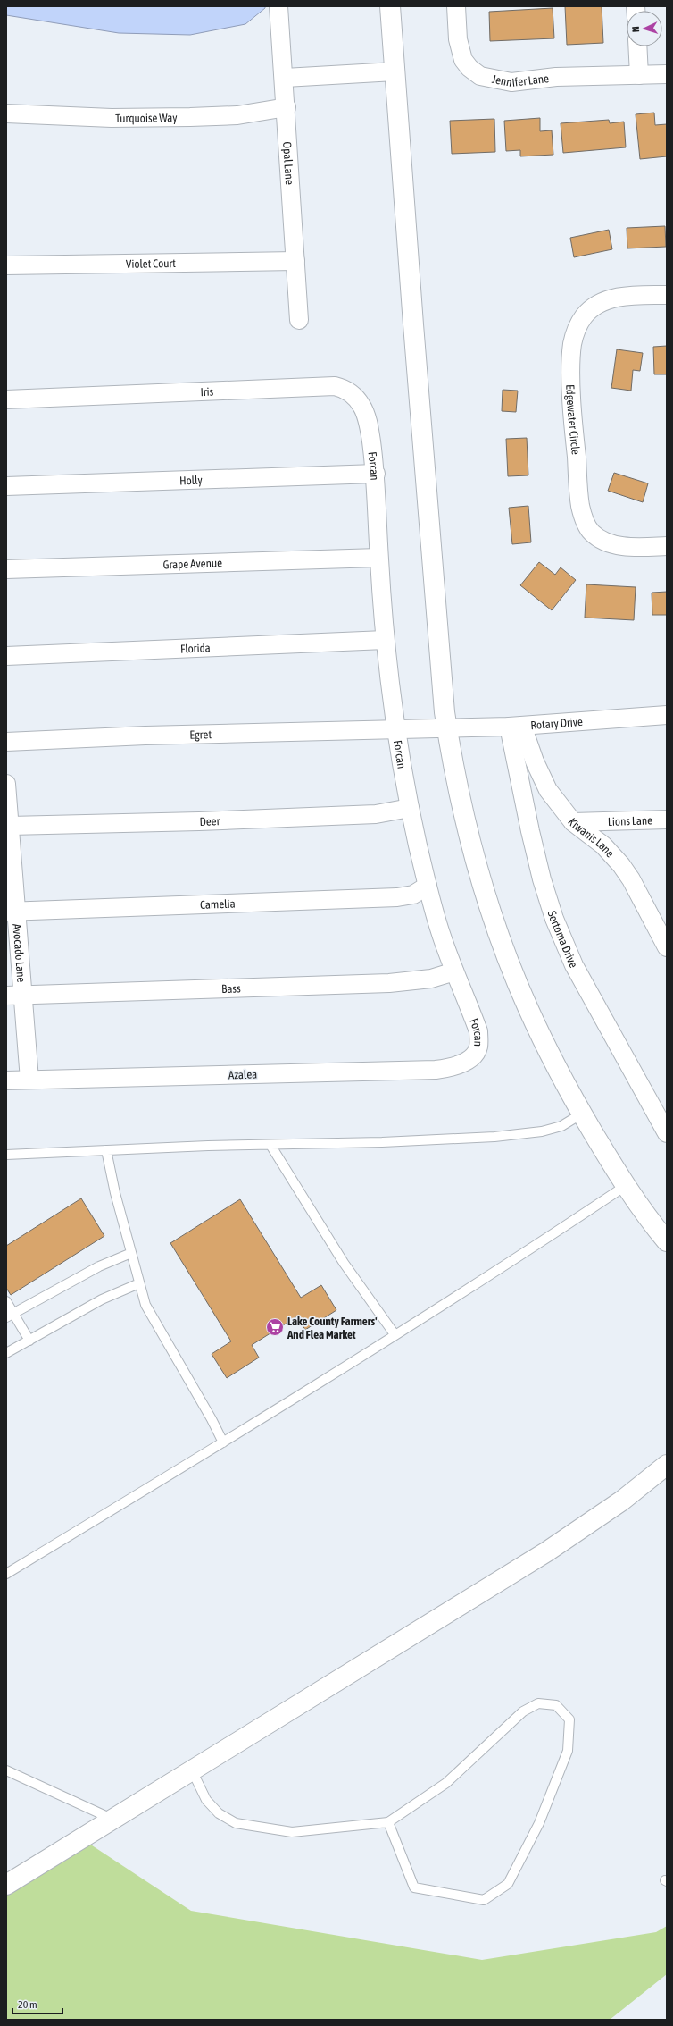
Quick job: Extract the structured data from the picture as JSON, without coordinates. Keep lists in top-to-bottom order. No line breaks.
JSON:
{"streets":{"street":["Jennifer Lane","Turquoise Way","Opal Lane","Violet Court","Iris","Edgewater Circle","Forcan","Holly","Grape Avenue","Florida","Rotary Drive","Egret","Lions Lane","Deer","Kiwanis Lane","Camelia","Sertoma Drive","Avocado Lane","Bass","Azalea"]},"crossings":[["Turquoise Way","Opal Lane"],["Opal Lane","Violet Court"],["Iris","Forcan"],["Forcan","Holly"],["Forcan","Grape Avenue"],["Forcan","Florida"],["Forcan","Egret"],["Forcan","Deer"],["Forcan","Camelia"],["Forcan","Bass"],["Forcan","Azalea"],["Rotary Drive","Egret"],["Rotary Drive","Kiwanis Lane"],["Rotary Drive","Sertoma Drive"],["Lions Lane","Kiwanis Lane"],["Deer","Avocado Lane"],["Kiwanis Lane","Sertoma Drive"],["Camelia","Avocado Lane"],["Avocado Lane","Bass"],["Avocado Lane","Azalea"]],"places":{"supermarket":["Lake County Farmers' And Flea Market"]},"scale_bar":"20 m","north":"left"}
